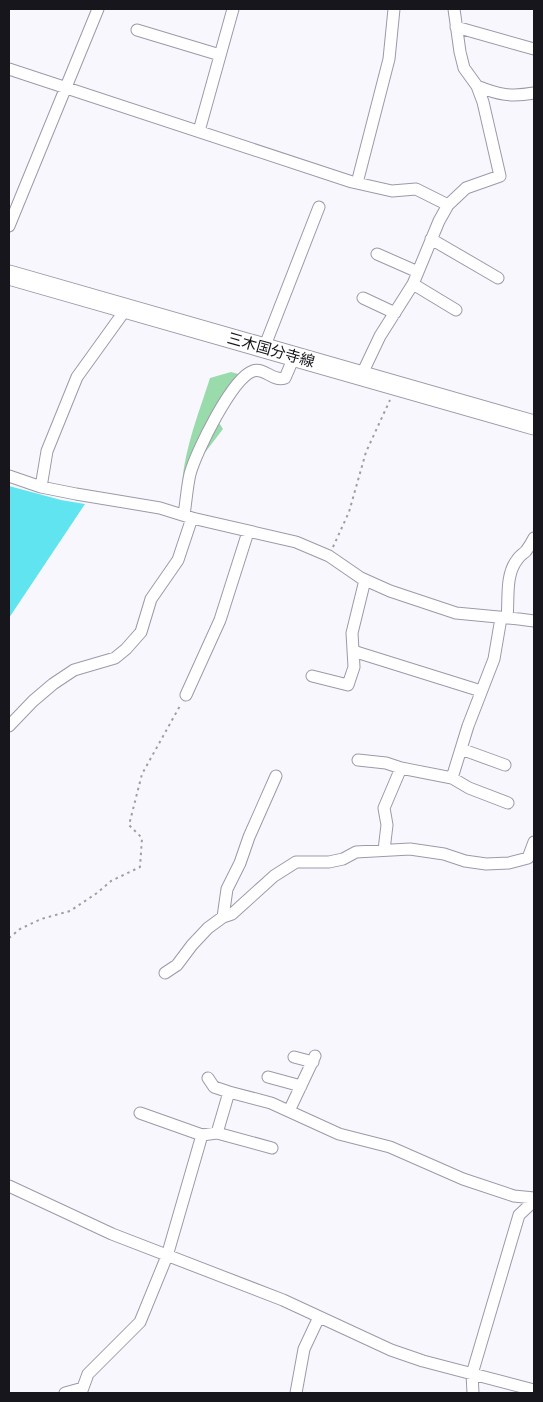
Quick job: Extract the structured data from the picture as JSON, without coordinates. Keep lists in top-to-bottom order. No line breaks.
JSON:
{"streets":{"main road":["三木国分寺線"]}}
